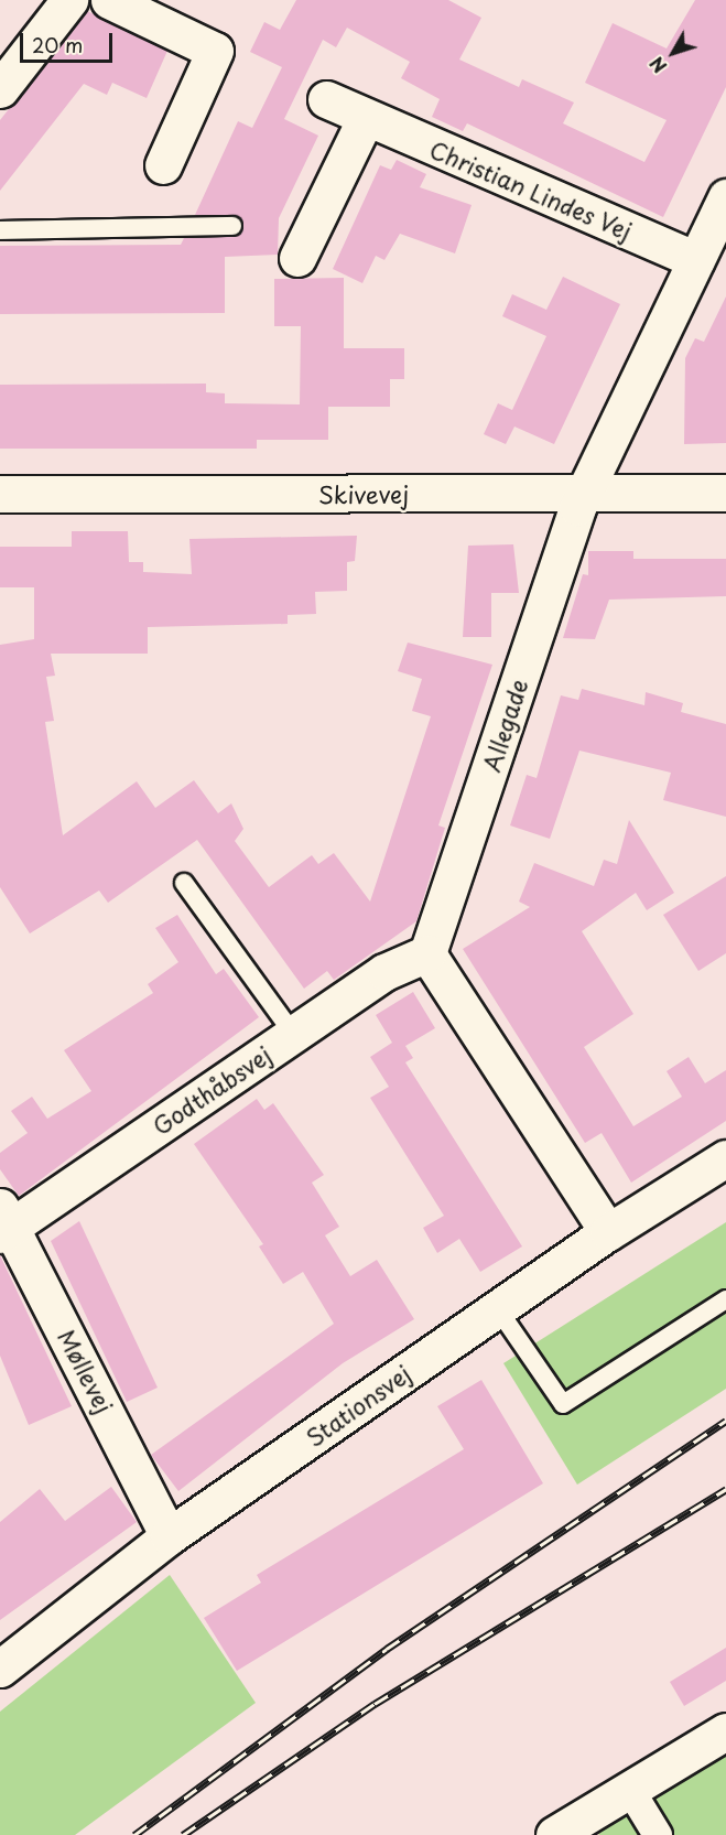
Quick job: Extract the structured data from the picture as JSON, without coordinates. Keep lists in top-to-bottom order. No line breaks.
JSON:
{"streets":{"street":["Christian Lindes Vej","Skivevej","Allegade","Godthåbsvej","Møllevej","Stationsvej"]},"crossings":[["Christian Lindes Vej","Allegade"],["Skivevej","Allegade"],["Allegade","Godthåbsvej"],["Godthåbsvej","Møllevej"],["Møllevej","Stationsvej"]],"scale_bar":"20 m","north":"bottom left"}
